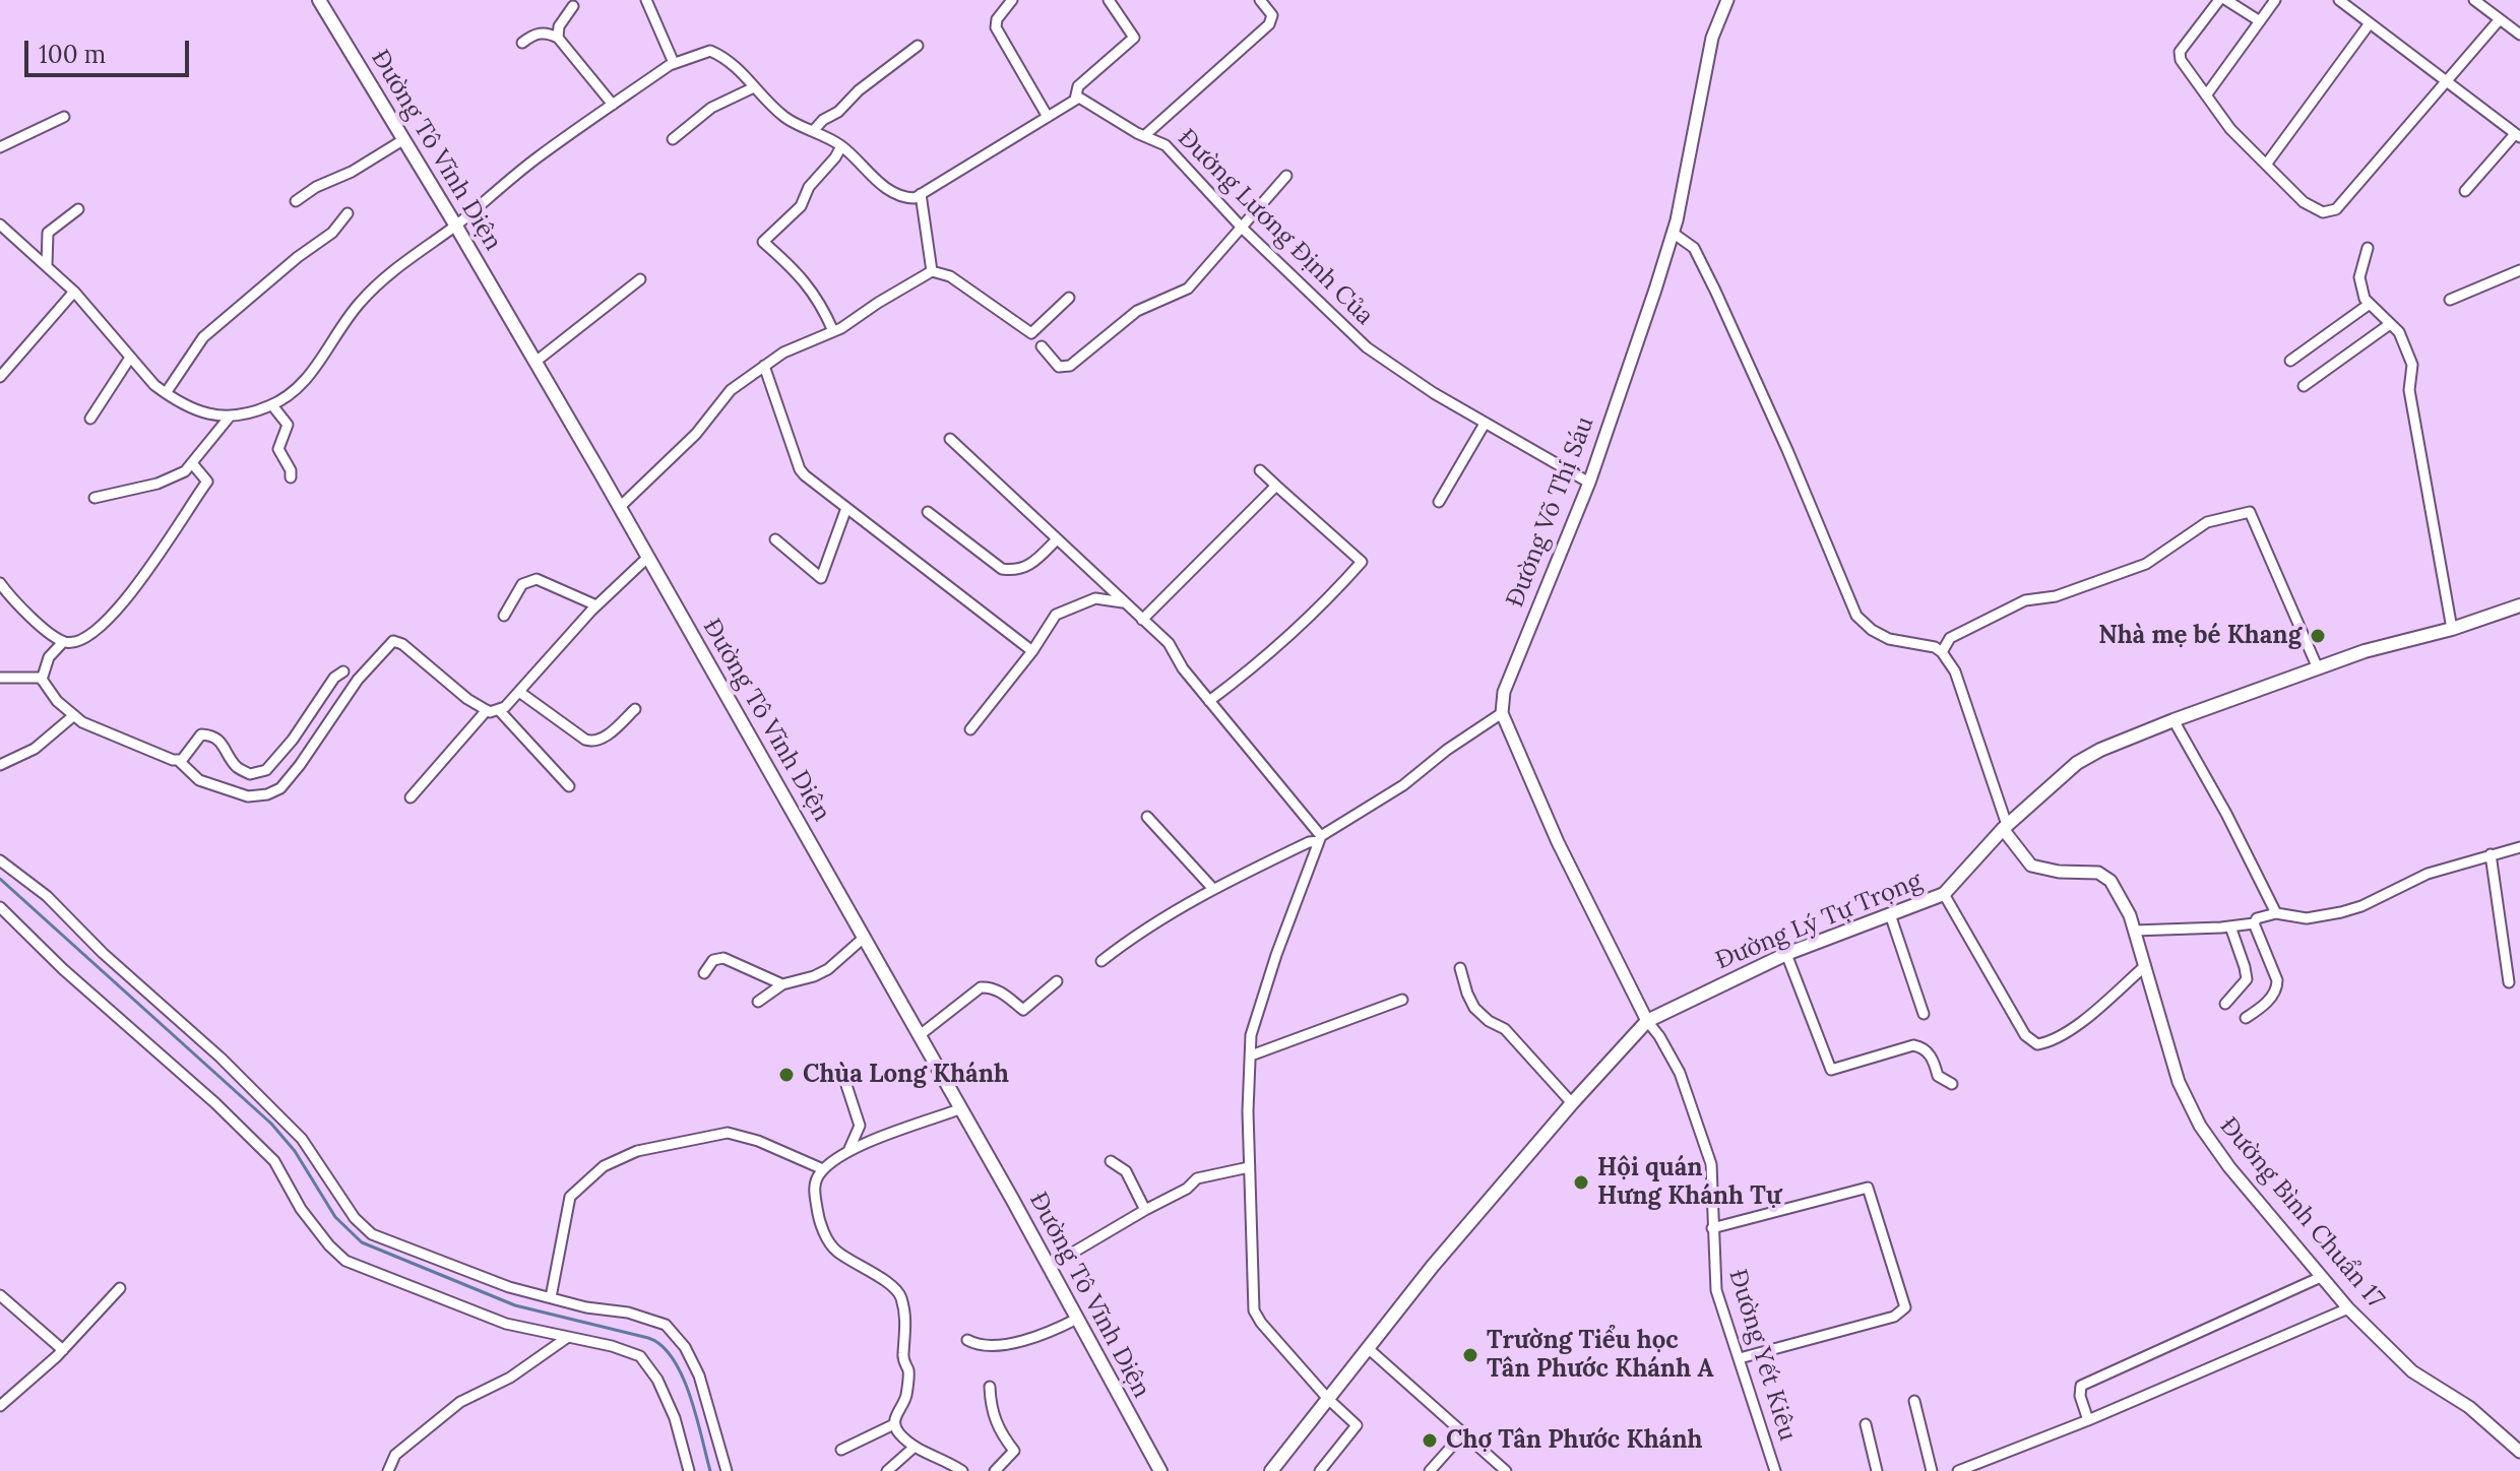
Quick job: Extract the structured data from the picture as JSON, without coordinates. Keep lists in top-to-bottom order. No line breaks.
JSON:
{"streets":{"main road":["Đường Tô Vĩnh Diện","Đường Lý Tự Trọng"],"street":["Đường Lương Định Của","Đường Võ Thị Sáu","Đường Bình Chuẩn 17","Đường Yết Kiêu"]},"crossings":[["Đường Lương Định Của","Đường Võ Thị Sáu"],["Đường Lý Tự Trọng","Đường Bình Chuẩn 17"],["Đường Lý Tự Trọng","Đường Yết Kiêu"]],"places":["Nhà mẹ bé Khang","Chùa Long Khánh","Hội quán Hưng Khánh Tự","Trường Tiểu học Tân Phước Khánh A","Chợ Tân Phước Khánh"],"scale_bar":"100 m"}
